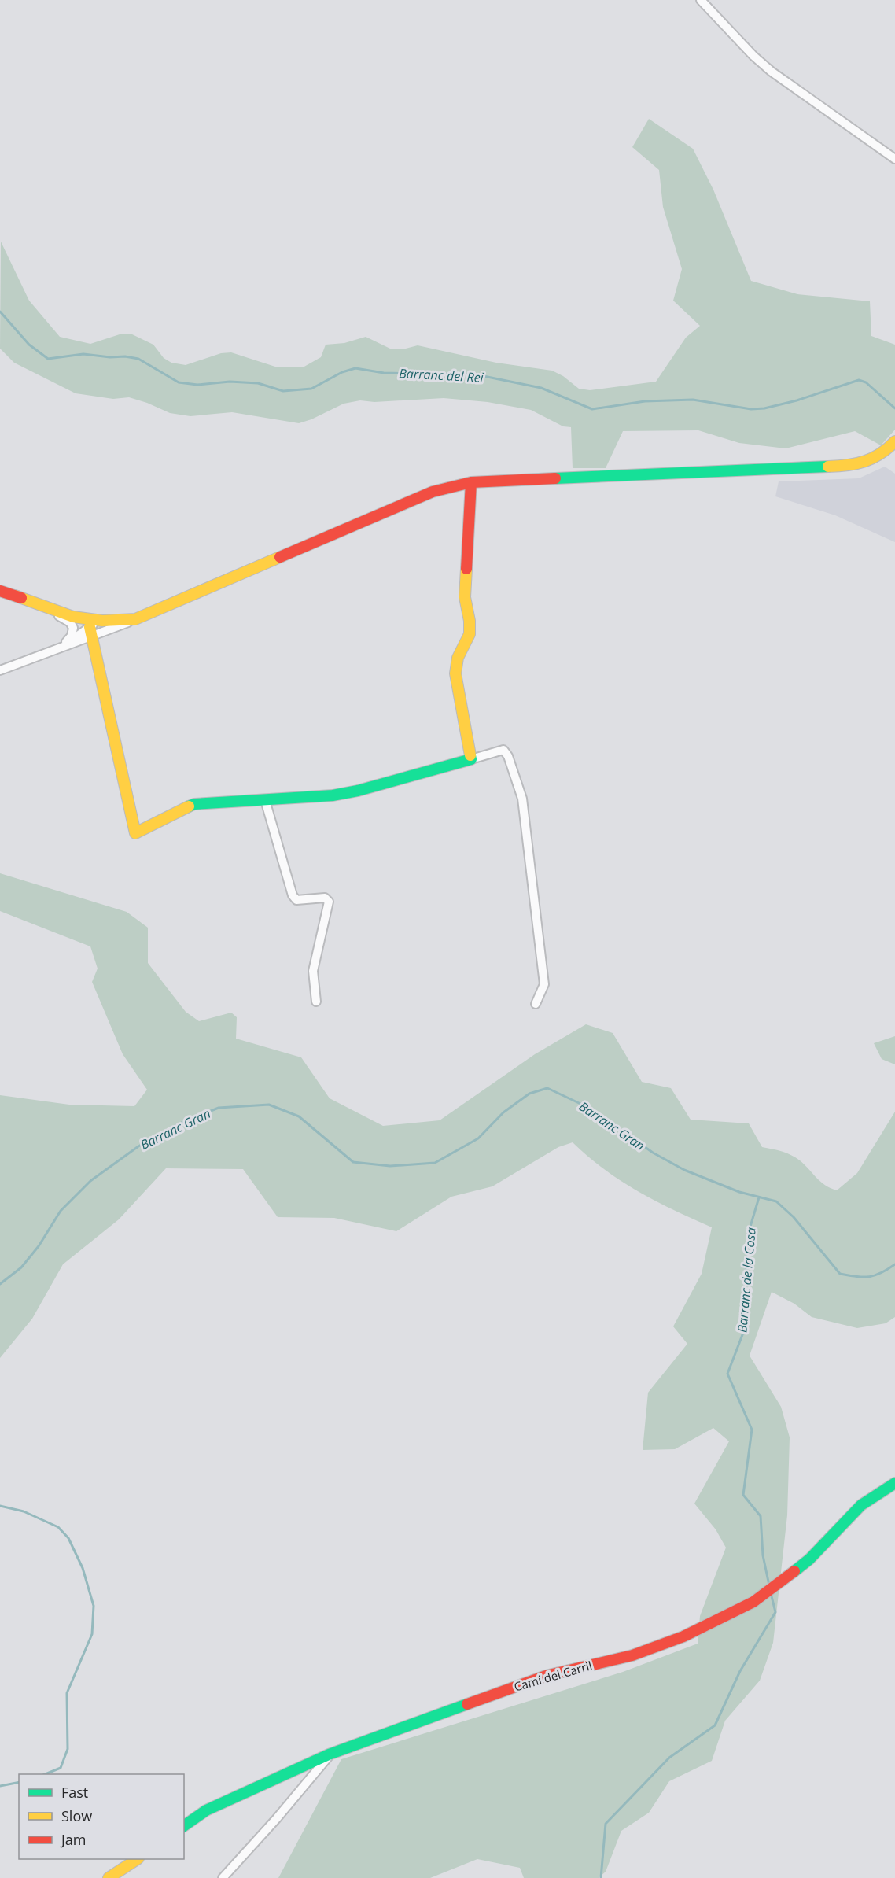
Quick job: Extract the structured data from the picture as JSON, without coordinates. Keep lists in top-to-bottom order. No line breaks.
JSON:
{"streets":{"street":["Camí del Carril"]},"water":["Barranc del Rei","Barranc Gran","Barranc de la Cosa"],"legend":["Fast","Slow","Jam"]}
